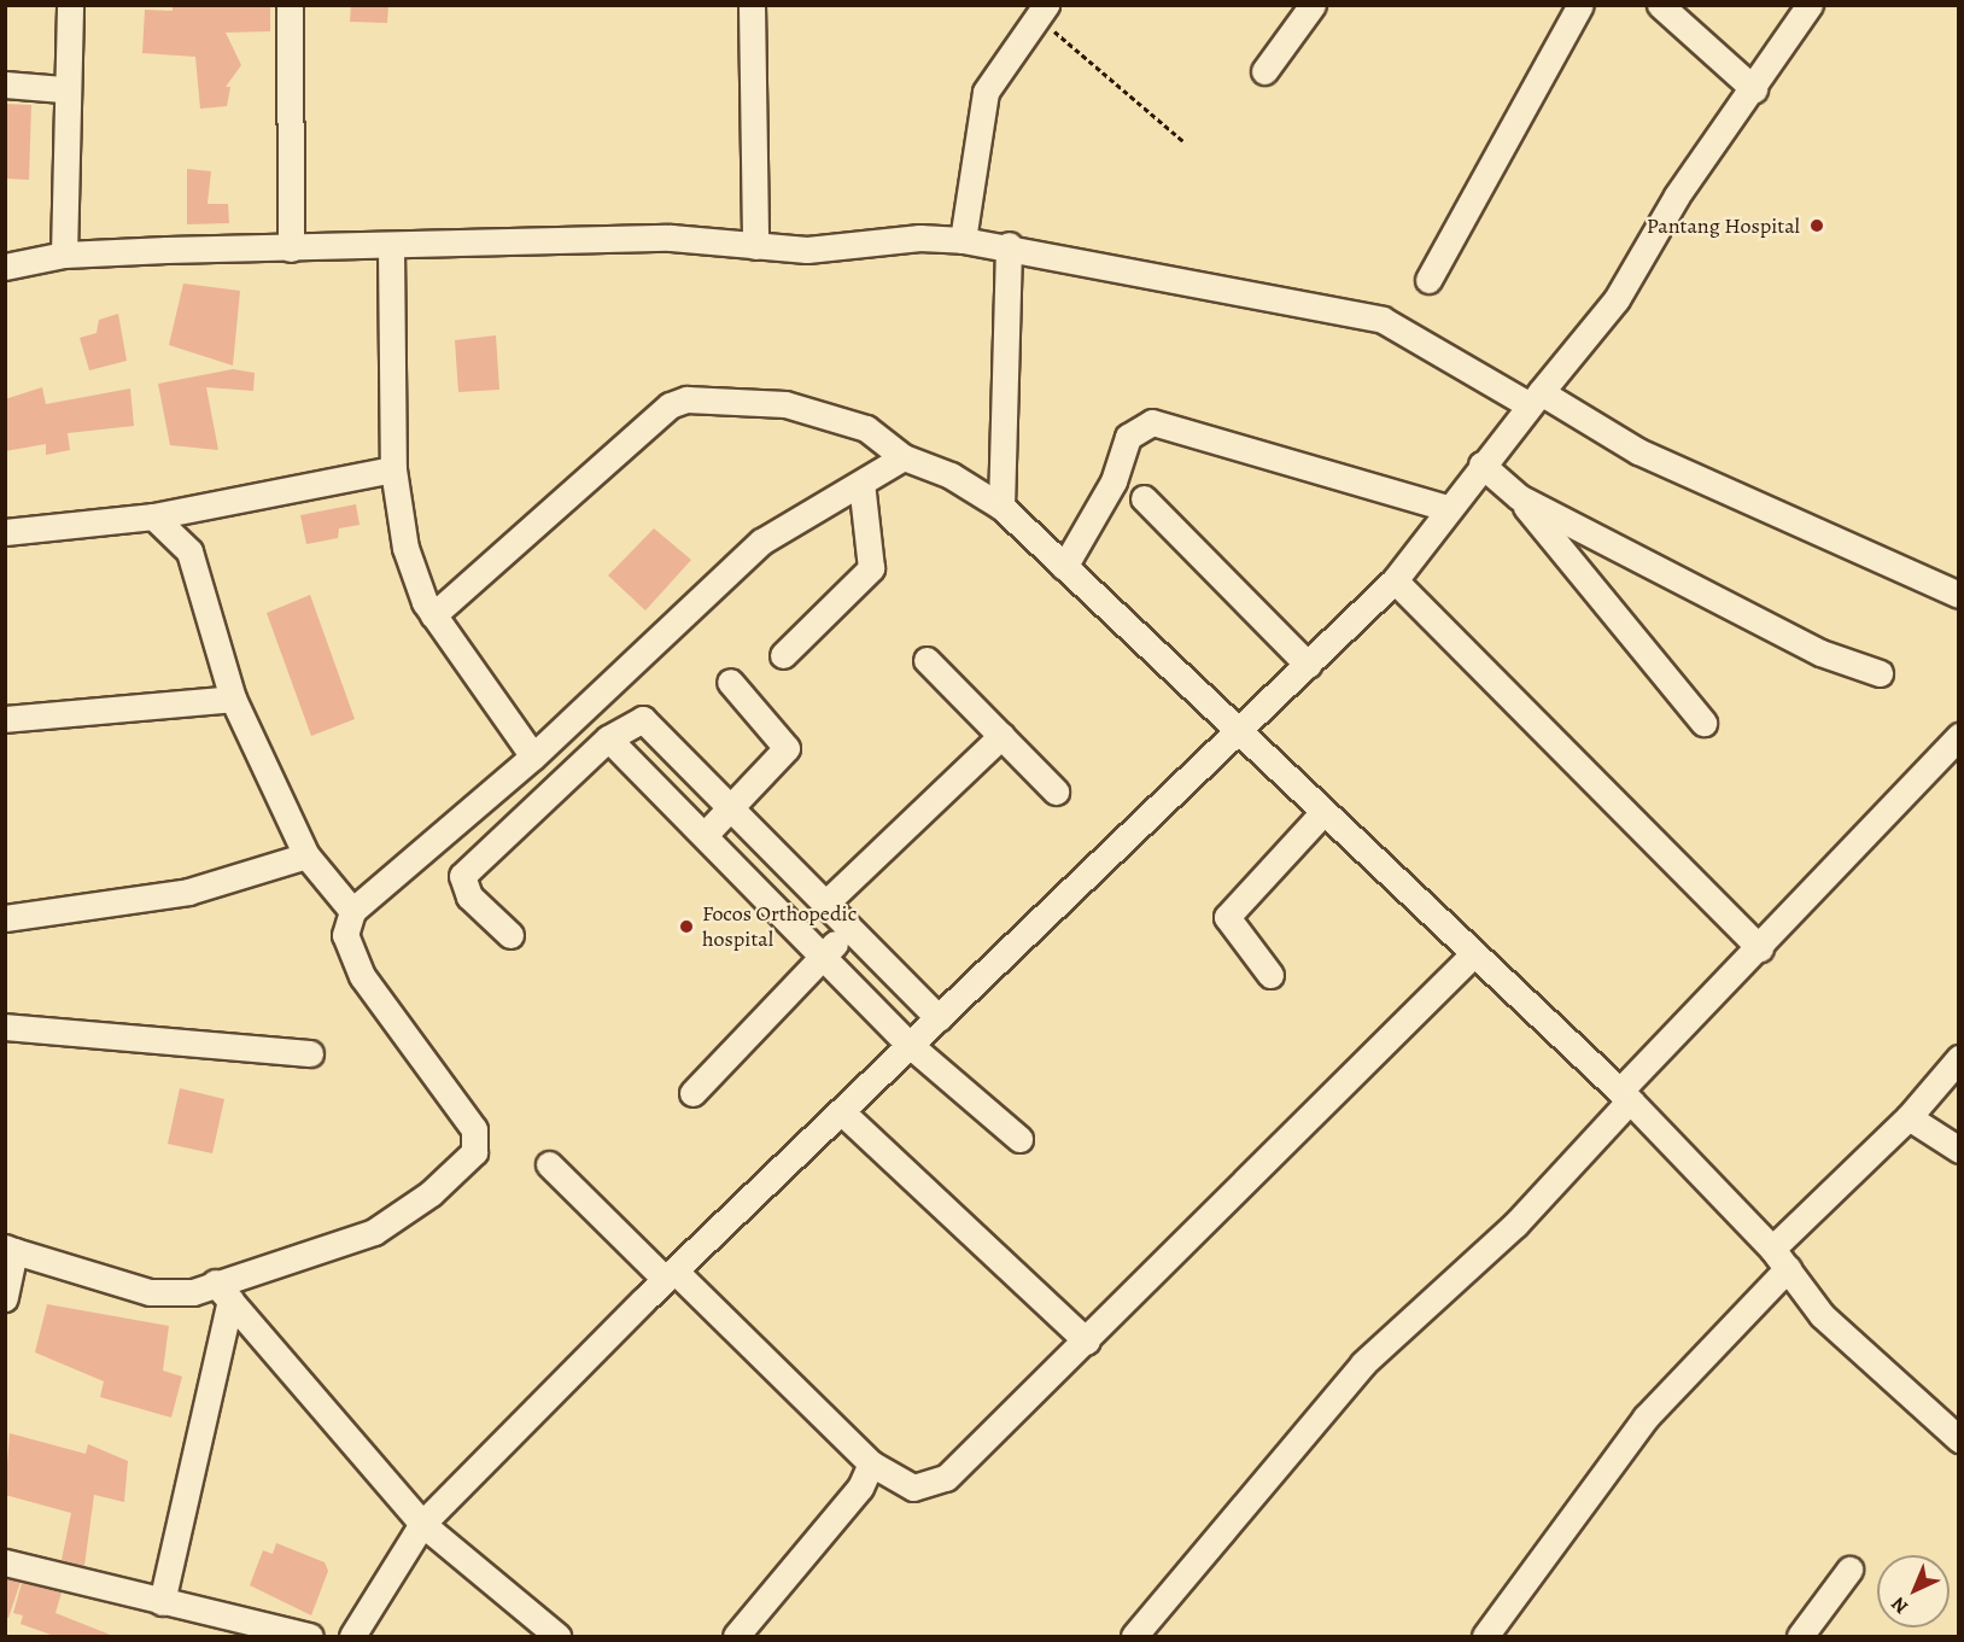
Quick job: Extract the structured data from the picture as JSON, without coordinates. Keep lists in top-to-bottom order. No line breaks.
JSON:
{"places":["Pantang Hospital","Focos Orthopedic hospital"],"north":"bottom left"}
